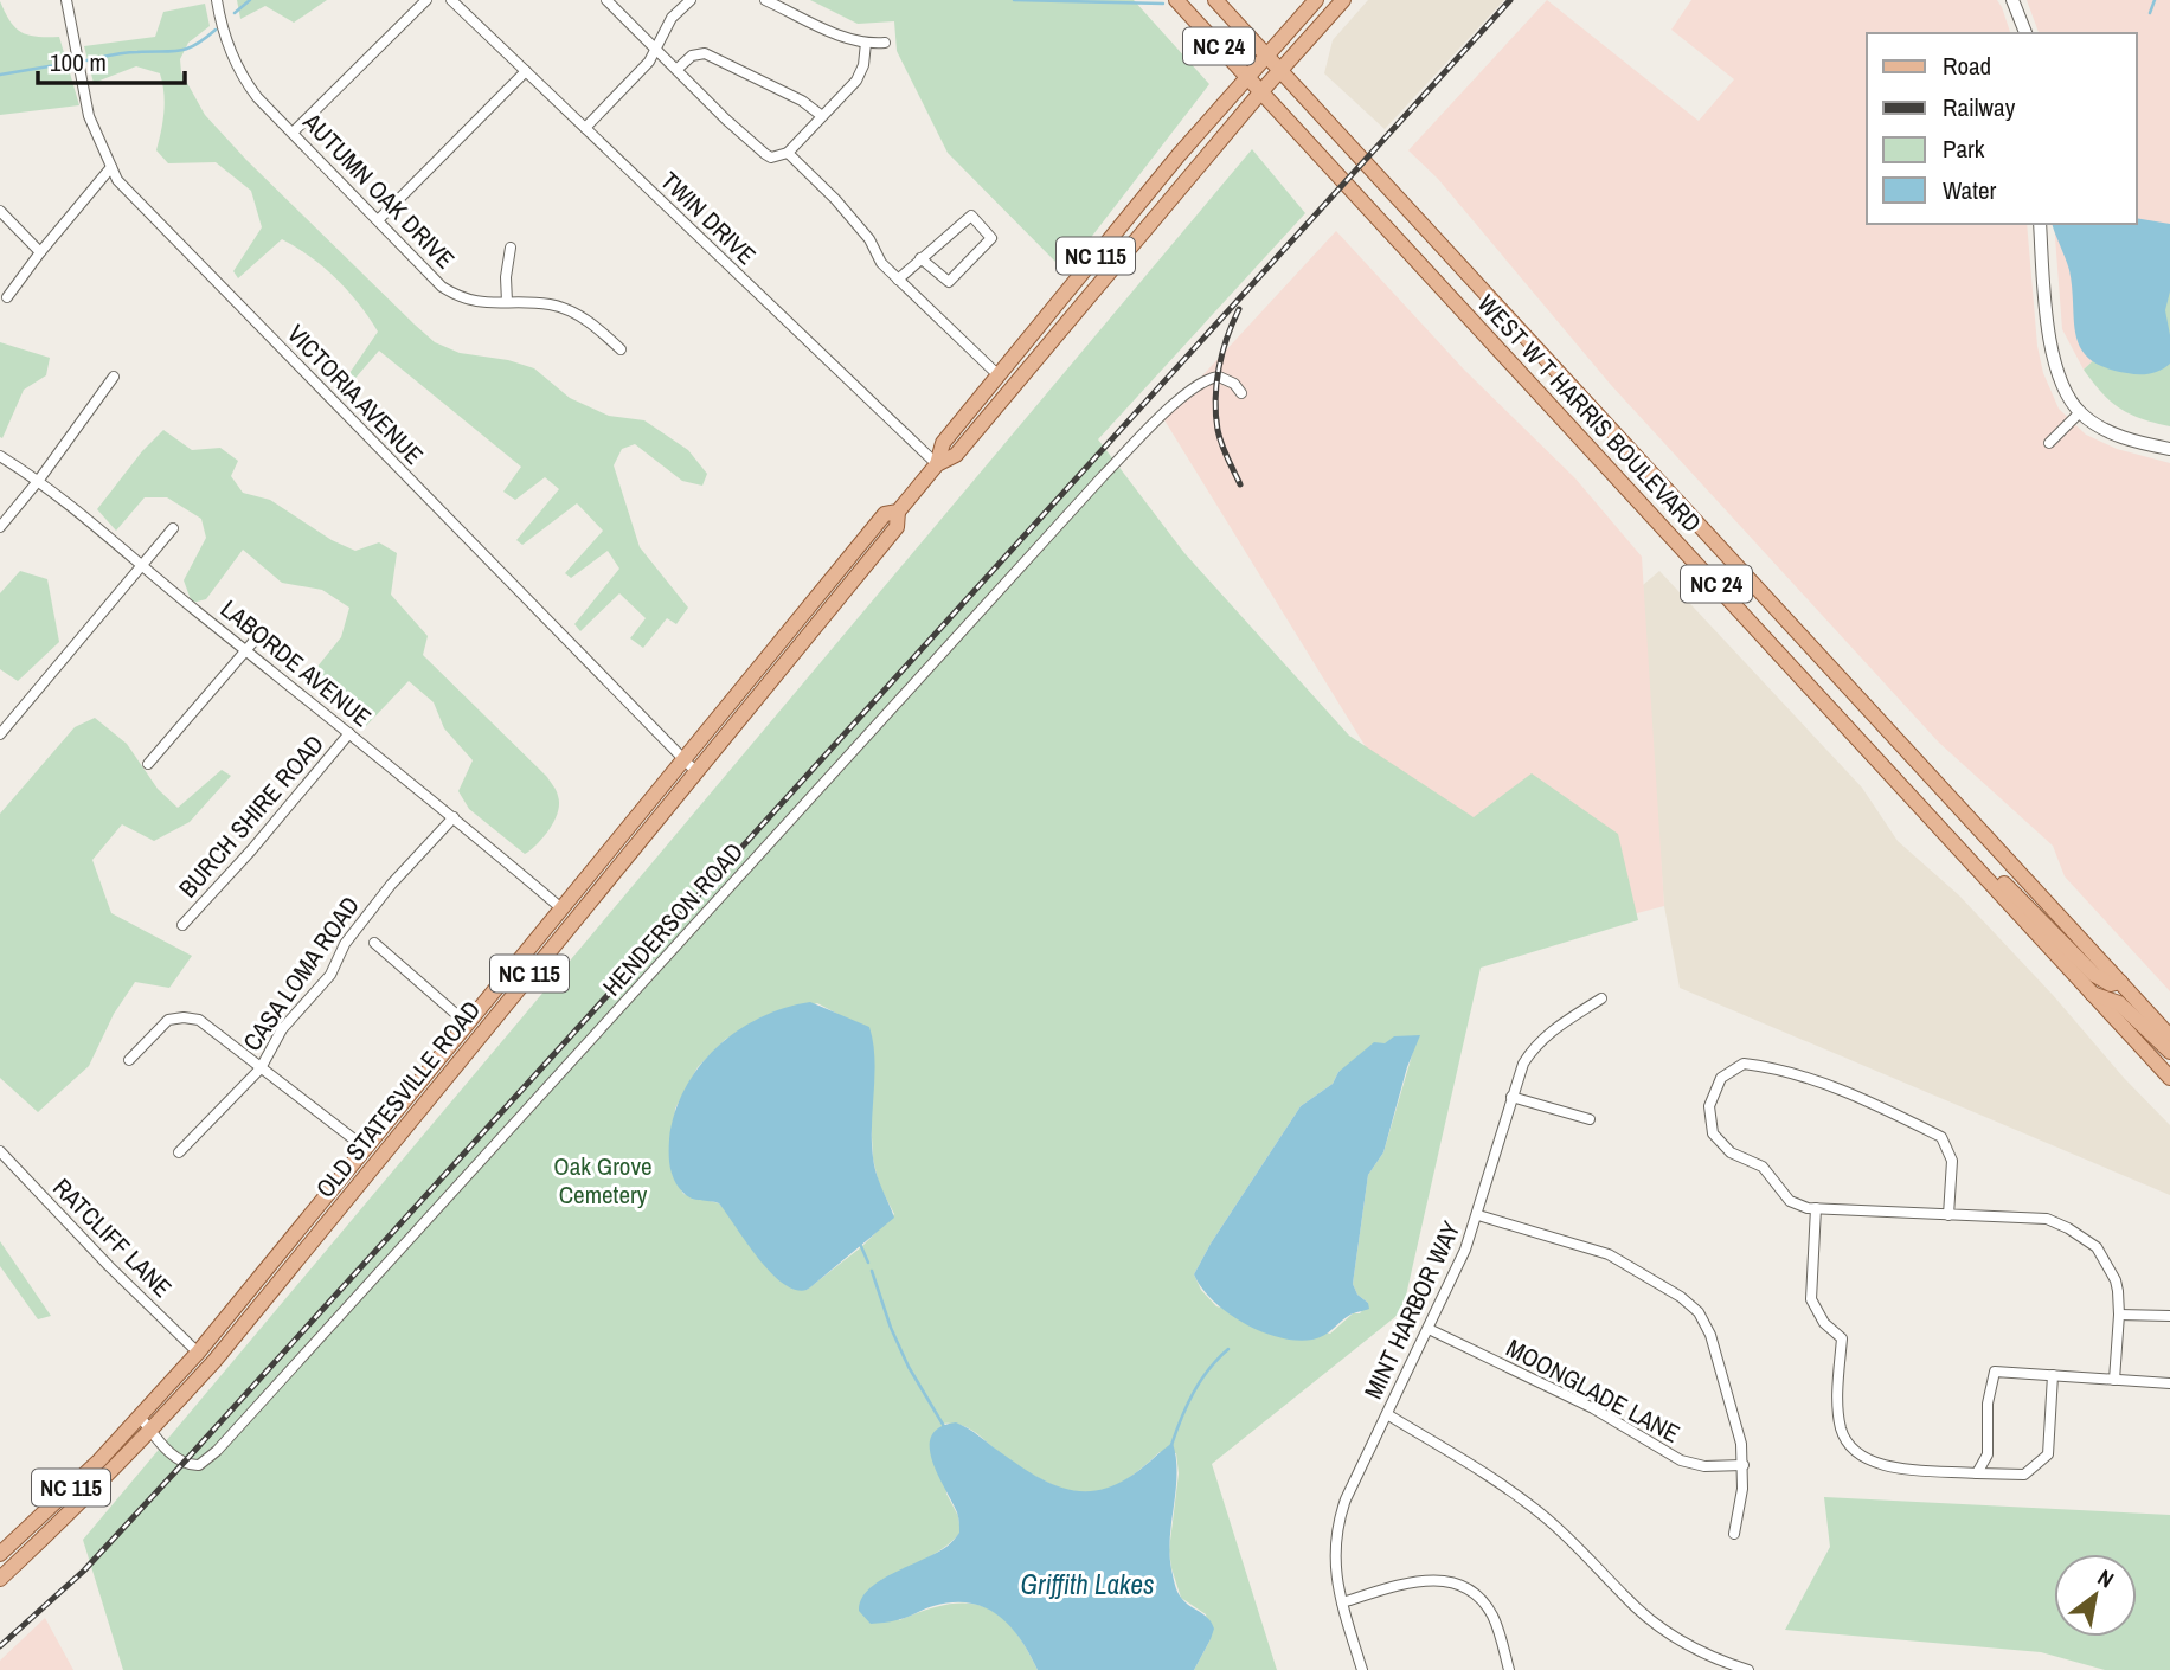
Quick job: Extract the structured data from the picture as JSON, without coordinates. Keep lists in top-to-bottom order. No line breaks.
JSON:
{"streets":{"main road":["NC 24","NC 115","WEST W T HARRIS BOULEVARD","OLD STATESVILLE ROAD"],"street":["AUTUMN OAK DRIVE","TWIN DRIVE","VICTORIA AVENUE","LABORDE AVENUE","BURCH SHIRE ROAD","HENDERSON ROAD","CASA LOMA ROAD","RATCLIFF LANE","MINT HARBOR WAY","MOONGLADE LANE"]},"crossings":[["TWIN DRIVE","OLD STATESVILLE ROAD"],["VICTORIA AVENUE","OLD STATESVILLE ROAD"],["WEST W T HARRIS BOULEVARD","OLD STATESVILLE ROAD"],["LABORDE AVENUE","BURCH SHIRE ROAD"],["LABORDE AVENUE","CASA LOMA ROAD"],["LABORDE AVENUE","OLD STATESVILLE ROAD"],["HENDERSON ROAD","OLD STATESVILLE ROAD"],["OLD STATESVILLE ROAD","RATCLIFF LANE"],["MINT HARBOR WAY","MOONGLADE LANE"]],"water":["Griffith Lakes"],"parks":["Oak Grove Cemetery"],"legend":["Road","Railway","Park","Water"],"scale_bar":"100 m","north":"top right"}
